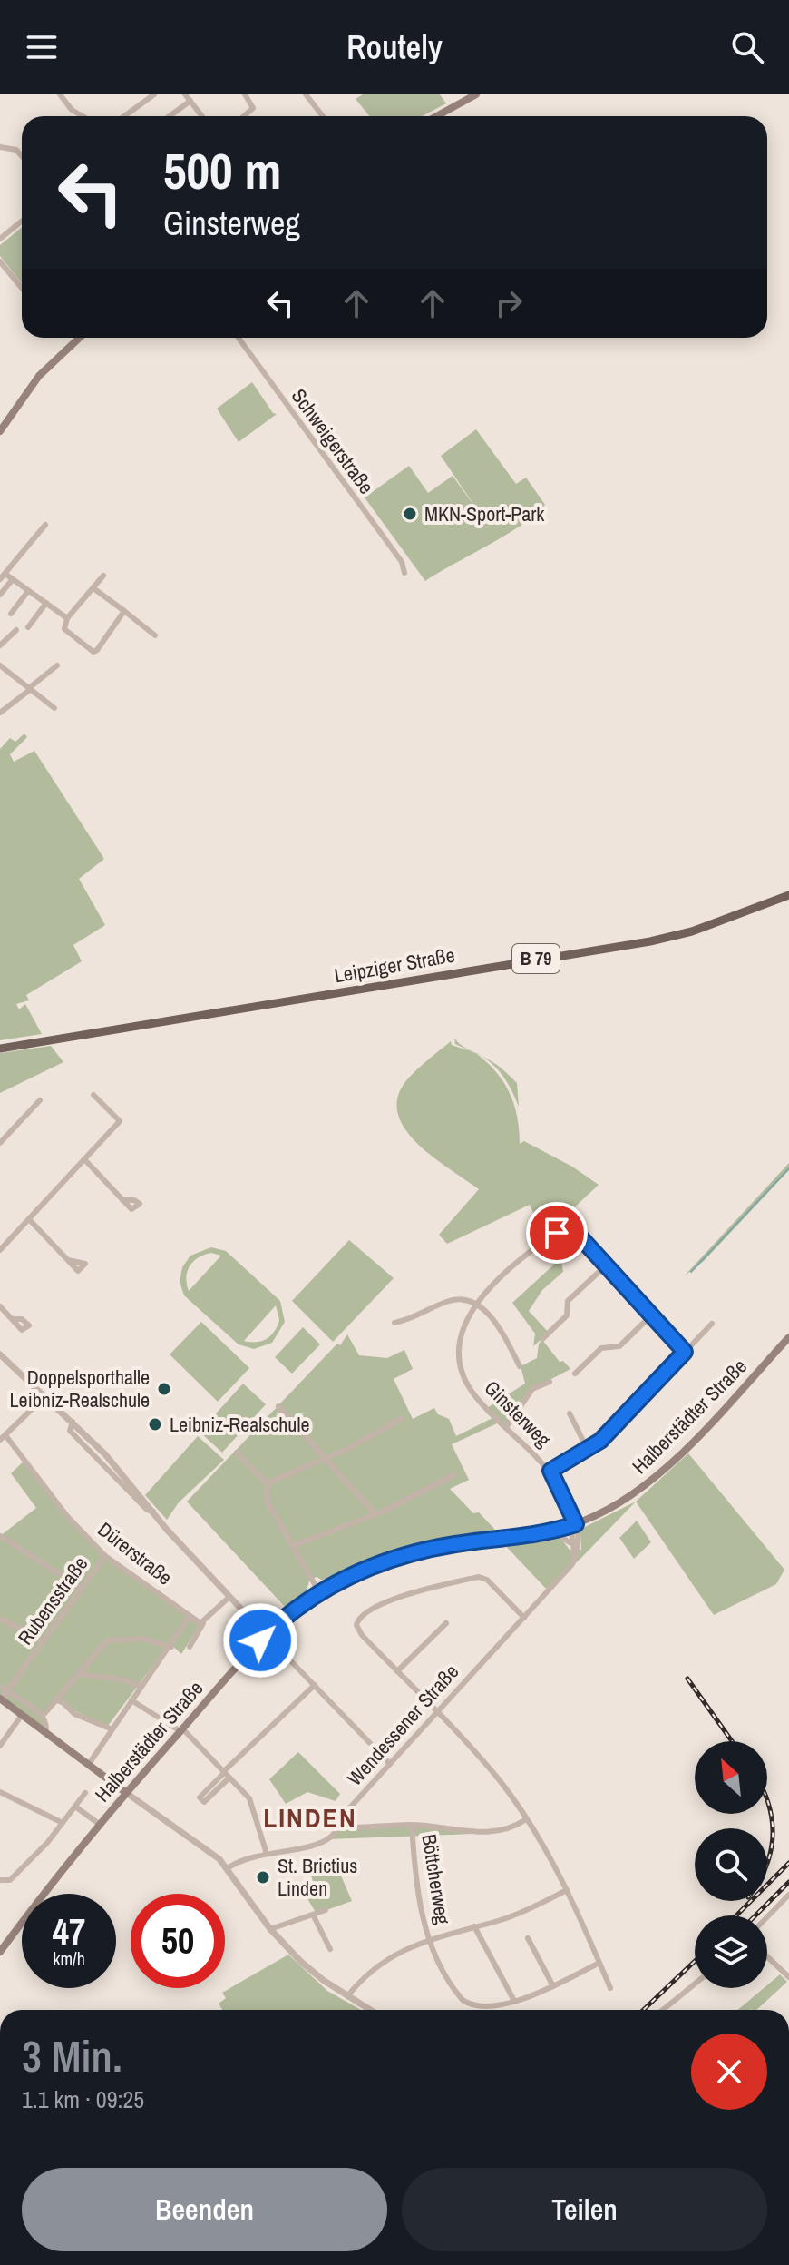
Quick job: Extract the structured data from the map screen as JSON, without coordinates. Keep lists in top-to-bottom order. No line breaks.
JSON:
{"streets":{"main road":["B 79","Leipziger Straße","Halberstädter Straße"],"street":["Schweigerstraße","Ginsterweg","Dürerstraße","Rubensstraße","Wendessener Straße","Böttcherweg"]},"crossings":[["Ginsterweg","Halberstädter Straße"],["Dürerstraße","Rubensstraße"]],"districts":["LINDEN"],"places":["MKN-Sport-Park","Doppelsporthalle Leibniz-Realschule","Leibniz-Realschule","St. Brictius Linden"],"north":"top left","page":{"header":"Routely","turn":["500 m","Ginsterweg"],"speed":"47 km/h","limit":"50","heading":["3 Min.","1.1 km · 09:25"],"buttons":["Beenden","Teilen"]}}
